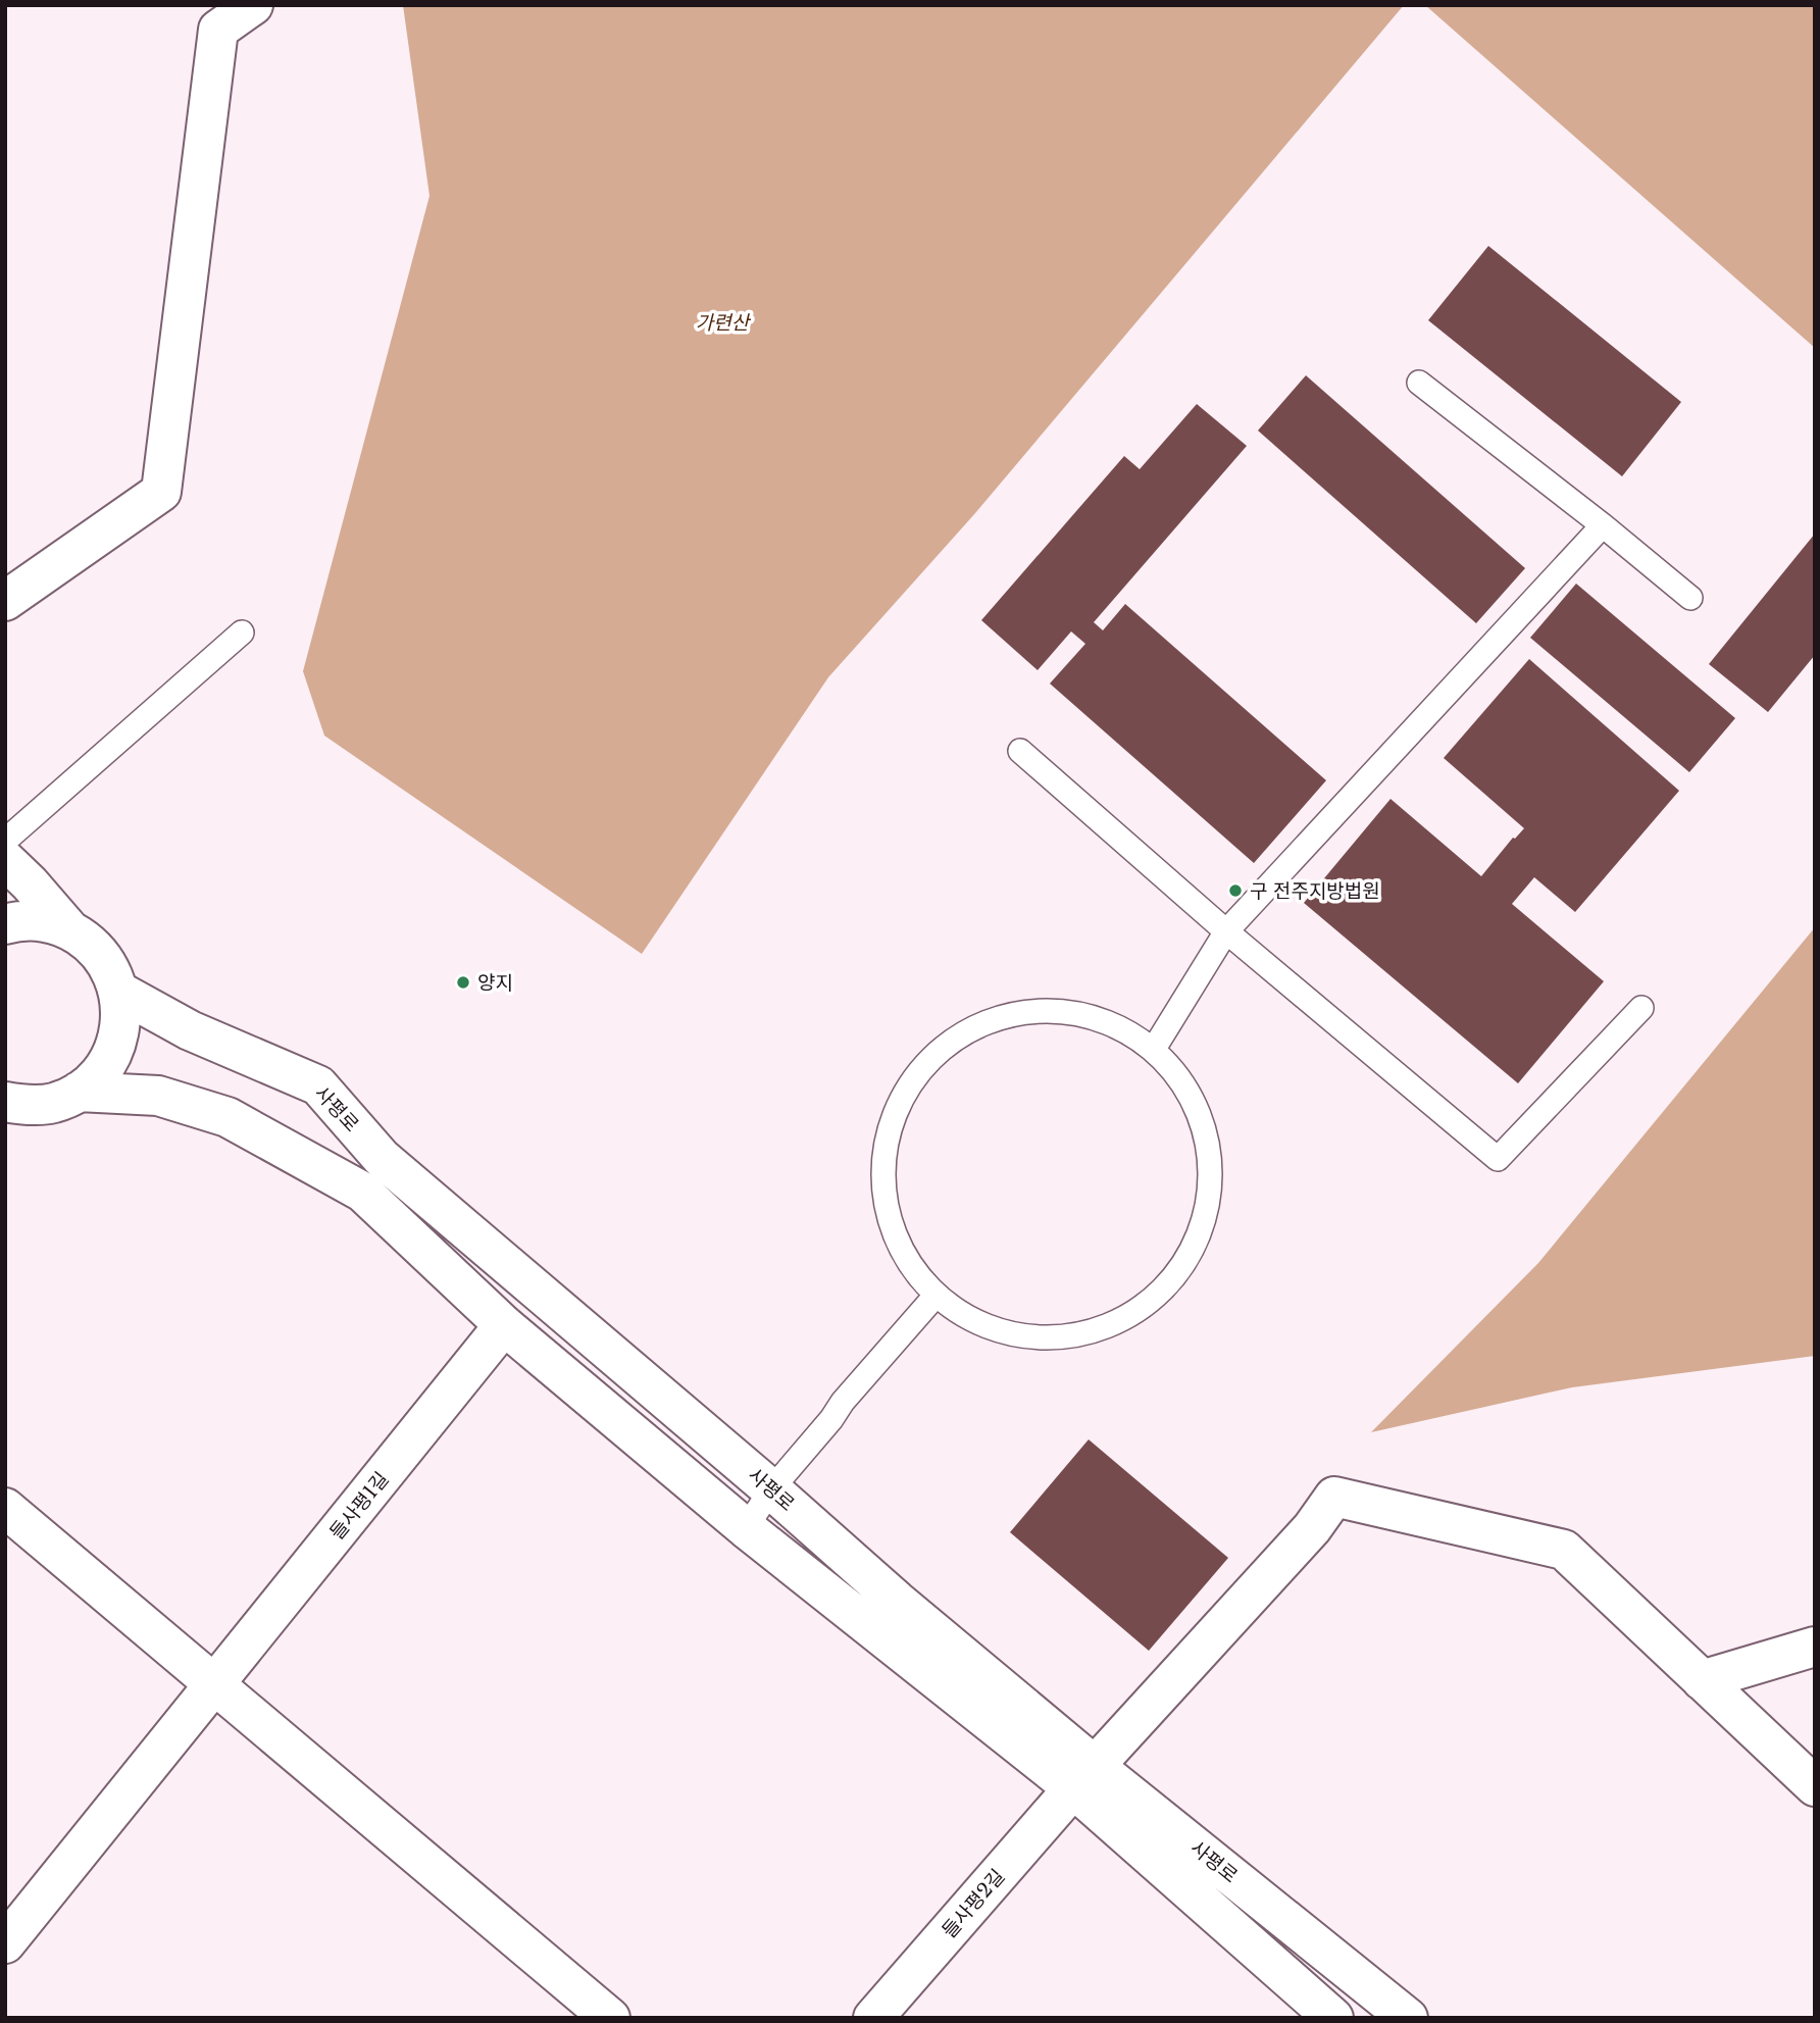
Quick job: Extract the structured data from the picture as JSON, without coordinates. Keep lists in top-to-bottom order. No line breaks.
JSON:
{"streets":{"street":["사평로","들사평1길","들사평2길"]},"crossings":[["사평로","들사평1길"],["사평로","들사평2길"]],"parks":["가련산"],"places":["구 전주지방법원","양지"]}
